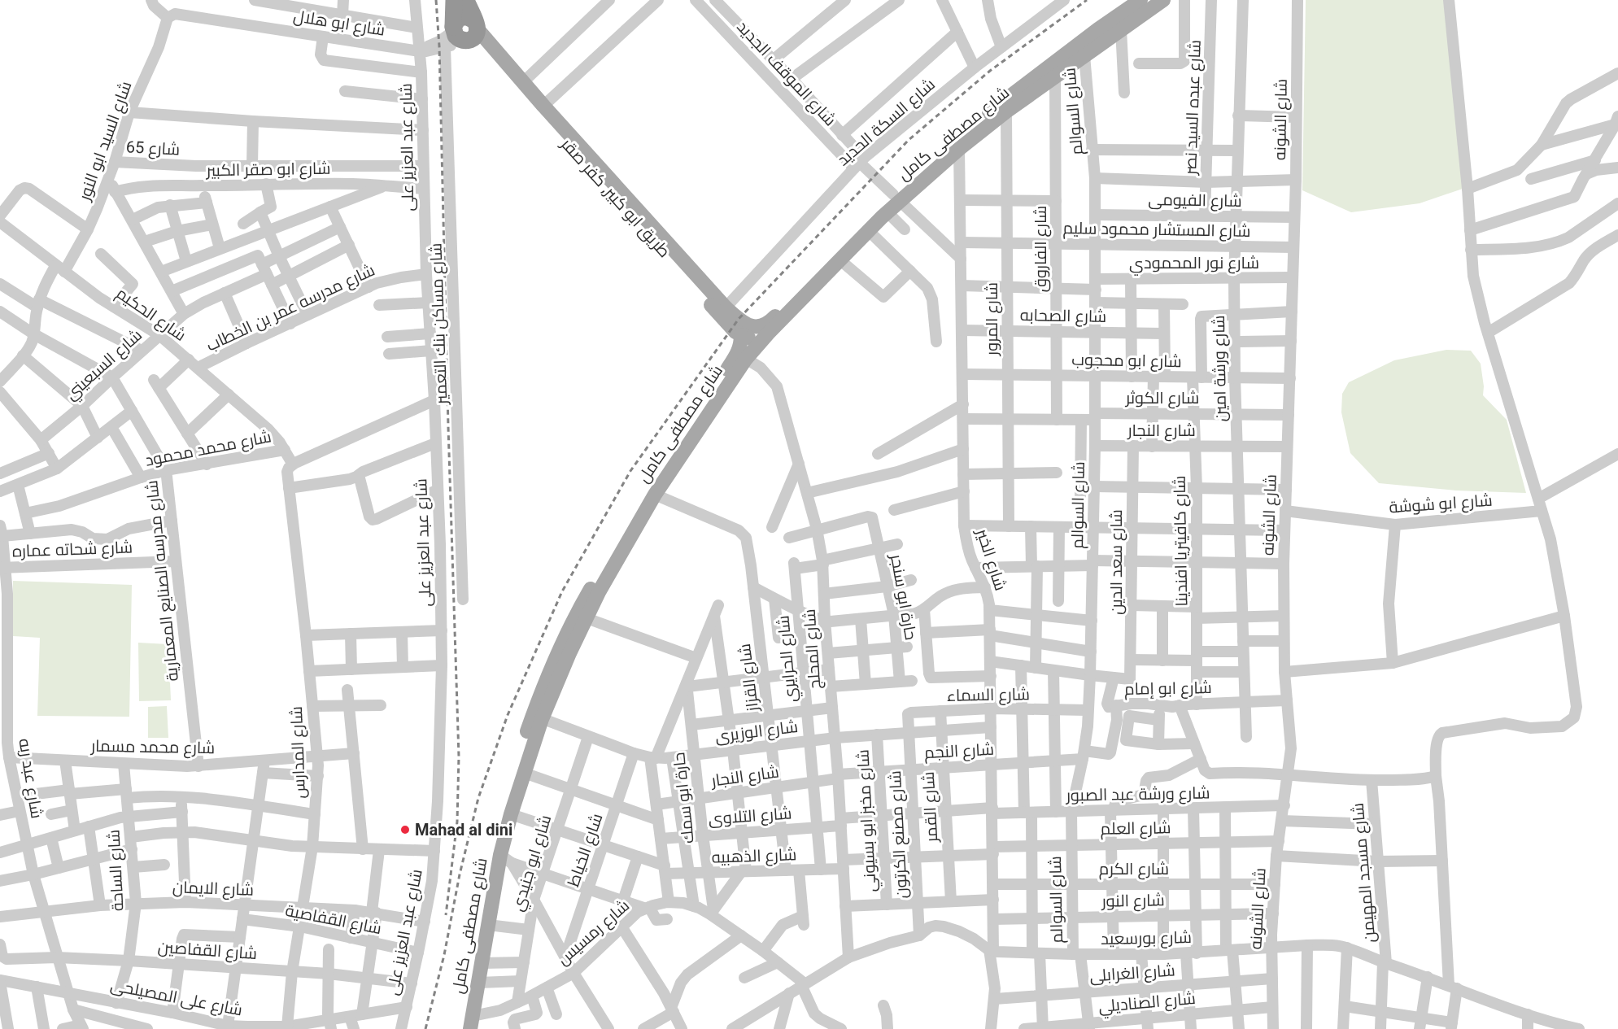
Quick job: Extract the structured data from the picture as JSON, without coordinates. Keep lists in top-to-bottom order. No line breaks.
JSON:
{"streets":{"highway":["طريق ابو كبير, كفر صقر"],"main road":["شارع مصطفى كامل"],"street":["شارع ابو هلال","شارع الموقف الجديد","شارع عبده السيد نصر","شارع السوالم","شارع الشونه","شارع السكة الحديد","شارع السيد ابو النور","شارع عبد العزيز على","شارع 65","شارع ابو صقر الكبير","شارع الفيومى","شارع المستشار محمود سليم","شارع الفاروق","شارع نور المحمودي","شارع مدرسه عمر بن الخطاب","شارع الحكيم","شارع الصحابه","شارع المرور","شارع مساكن بنك التعمير","شارع ابو محجوب","شارع السبعيني","شارع ورشة امين","شارع الكوثر","شارع النجار","شارع محمد محمود","شارع ابو شوشة","شارع كافيتريا افندينا","شارع شحاته عماره","شارع الخير","شارع سعد الدين","شارع مدرسه الصنايع المعمارية","حارة ابو سنجر","شارع المحلج","شارع الحرايري","شارع القزاز","شارع ابو إمام","شارع السماء","شارع الوزيرى","شارع محمد مسمار","شارع النجم","شارع المدارس","شارع عبد ربه","شارع ورشة عبد الصبور","حارة ابو سمك","شارع القمر","شارع التلاوى","شارع مخبز ابو بسيوني","شارع العلم","شارع مصنع الكرتون","شارع الخياط","شارع الذهبيه","شارع ابو جنيدي","شارع الكرم","شارع الساحة","شارع مسجد المهيمن","شارع الايمان","شارع النور","شارع القفاصية","شارع رمسيس","شارع بورسعيد","شارع القفاصين","شارع الغرابلى","شارع على المصيلحى","شارع الصناديلي"]},"crossings":[["شارع ابو هلال","شارع السيد ابو النور"],["شارع ابو هلال","شارع عبد العزيز على"],["شارع ابو هلال","طريق ابو كبير, كفر صقر"],["شارع ابو هلال","شارع مساكن بنك التعمير"],["شارع الموقف الجديد","شارع السكة الحديد"],["شارع عبده السيد نصر","شارع الفيومى"],["شارع السوالم","شارع مصطفى كامل"],["شارع السوالم","شارع الفيومى"],["شارع السوالم","شارع المستشار محمود سليم"],["شارع السوالم","شارع نور المحمودي"],["شارع السوالم","شارع الصحابه"],["شارع السوالم","شارع ابو محجوب"],["شارع السوالم","شارع الكوثر"],["شارع السوالم","شارع النجار"],["شارع السوالم","شارع السماء"],["شارع السوالم","شارع النجم"],["شارع السوالم","شارع ورشة عبد الصبور"],["شارع السوالم","شارع العلم"],["شارع السوالم","شارع الكرم"],["شارع السوالم","شارع النور"],["شارع السوالم","شارع بورسعيد"],["شارع السوالم","شارع الغرابلى"],["شارع السوالم","شارع الصناديلي"],["شارع الشونه","شارع الفيومى"],["شارع الشونه","شارع المستشار محمود سليم"],["شارع الشونه","شارع نور المحمودي"],["شارع الشونه","شارع ابو محجوب"],["شارع الشونه","شارع الكوثر"],["شارع الشونه","شارع النجار"],["شارع الشونه","شارع ابو شوشة"],["شارع الشونه","شارع ابو إمام"],["شارع الشونه","شارع ورشة عبد الصبور"],["شارع الشونه","شارع العلم"],["شارع الشونه","شارع الكرم"],["شارع الشونه","شارع النور"],["شارع الشونه","شارع بورسعيد"],["شارع الشونه","شارع الغرابلى"],["شارع الشونه","شارع الصناديلي"],["شارع السكة الحديد","طريق ابو كبير, كفر صقر"],["شارع مصطفى كامل","طريق ابو كبير, كفر صقر"],["شارع مصطفى كامل","شارع الفاروق"],["شارع مصطفى كامل","شارع المرور"],["شارع مصطفى كامل","شارع الخير"],["شارع مصطفى كامل","شارع المحلج"],["شارع مصطفى كامل","شارع القزاز"],["شارع مصطفى كامل","شارع الوزيرى"],["شارع مصطفى كامل","شارع رمسيس"],["شارع السيد ابو النور","شارع 65"],["شارع السيد ابو النور","شارع الحكيم"],["شارع عبد العزيز على","شارع 65"],["شارع عبد العزيز على","شارع ابو صقر الكبير"],["شارع عبد العزيز على","شارع مدرسه عمر بن الخطاب"],["شارع عبد العزيز على","شارع الايمان"],["شارع عبد العزيز على","شارع القفاصية"],["شارع عبد العزيز على","شارع القفاصين"],["شارع عبد العزيز على","شارع على المصيلحى"],["شارع الفيومى","شارع ورشة امين"],["شارع المستشار محمود سليم","شارع الفاروق"],["شارع المستشار محمود سليم","شارع المرور"],["شارع المستشار محمود سليم","شارع ورشة امين"],["شارع المستشار محمود سليم","شارع الخير"],["شارع الفاروق","شارع نور المحمودي"],["شارع الفاروق","شارع الصحابه"],["شارع الفاروق","شارع ابو محجوب"],["شارع الفاروق","شارع الكوثر"],["شارع نور المحمودي","شارع المرور"],["شارع نور المحمودي","شارع ورشة امين"],["شارع نور المحمودي","شارع الخير"],["شارع مدرسه عمر بن الخطاب","شارع الحكيم"],["شارع الحكيم","شارع السبعيني"],["شارع الحكيم","شارع محمد محمود"],["شارع الحكيم","شارع المدارس"],["شارع الصحابه","شارع المرور"],["شارع الصحابه","شارع الخير"],["شارع المرور","شارع ابو محجوب"],["شارع المرور","شارع الكوثر"],["شارع ابو محجوب","شارع ورشة امين"],["شارع ابو محجوب","شارع كافيتريا افندينا"],["شارع ابو محجوب","شارع الخير"],["شارع السبعيني","شارع مدرسه الصنايع المعمارية"],["شارع ورشة امين","شارع الكوثر"],["شارع ورشة امين","شارع النجار"],["شارع ورشة امين","شارع كافيتريا افندينا"],["شارع ورشة امين","شارع ابو إمام"],["شارع الكوثر","شارع كافيتريا افندينا"],["شارع الكوثر","شارع الخير"],["شارع النجار","شارع كافيتريا افندينا"],["شارع النجار","شارع سعد الدين"],["شارع النجار","شارع المحلج"],["شارع النجار","شارع الحرايري"],["شارع النجار","شارع القزاز"],["شارع النجار","شارع النجم"],["شارع النجار","حارة ابو سمك"],["شارع محمد محمود","شارع مدرسه الصنايع المعمارية"],["شارع كافيتريا افندينا","شارع ابو إمام"],["شارع شحاته عماره","شارع مدرسه الصنايع المعمارية"],["شارع شحاته عماره","شارع عبد ربه"],["شارع الخير","شارع السماء"],["شارع الخير","شارع الوزيرى"],["شارع الخير","شارع النجم"],["شارع الخير","شارع ورشة عبد الصبور"],["شارع الخير","شارع العلم"],["شارع الخير","شارع الكرم"],["شارع الخير","شارع النور"],["شارع الخير","شارع بورسعيد"],["شارع الخير","شارع الغرابلى"],["شارع سعد الدين","شارع ابو إمام"],["شارع مدرسه الصنايع المعمارية","شارع محمد مسمار"],["حارة ابو سنجر","شارع المحلج"],["شارع المحلج","شارع الحرايري"],["شارع المحلج","شارع الوزيرى"],["شارع المحلج","شارع النجم"],["شارع المحلج","شارع التلاوى"],["شارع المحلج","شارع الذهبيه"],["شارع المحلج","شارع بورسعيد"],["شارع الحرايري","شارع الوزيرى"],["شارع الحرايري","شارع التلاوى"],["شارع الحرايري","شارع الذهبيه"],["شارع القزاز","شارع الوزيرى"],["شارع القزاز","شارع التلاوى"],["شارع القزاز","شارع الذهبيه"],["شارع ابو إمام","شارع النجم"],["شارع السماء","شارع الوزيرى"],["شارع السماء","شارع القمر"],["شارع السماء","شارع مصنع الكرتون"],["شارع الوزيرى","حارة ابو سمك"],["شارع الوزيرى","شارع القمر"],["شارع الوزيرى","شارع مخبز ابو بسيوني"],["شارع الوزيرى","شارع مصنع الكرتون"],["شارع الوزيرى","شارع الخياط"],["شارع الوزيرى","شارع ابو جنيدي"],["شارع محمد مسمار","شارع المدارس"],["شارع محمد مسمار","شارع عبد ربه"],["شارع محمد مسمار","شارع الساحة"],["شارع النجم","شارع القمر"],["شارع النجم","شارع مخبز ابو بسيوني"],["شارع النجم","شارع مصنع الكرتون"],["شارع المدارس","شارع الايمان"],["شارع المدارس","شارع القفاصية"],["شارع المدارس","شارع القفاصين"],["شارع المدارس","شارع على المصيلحى"],["شارع عبد ربه","شارع الايمان"],["شارع عبد ربه","شارع القفاصين"],["شارع عبد ربه","شارع على المصيلحى"],["شارع ورشة عبد الصبور","شارع القمر"],["شارع ورشة عبد الصبور","شارع التلاوى"],["شارع ورشة عبد الصبور","شارع مصنع الكرتون"],["حارة ابو سمك","شارع التلاوى"],["حارة ابو سمك","شارع الذهبيه"],["حارة ابو سمك","شارع رمسيس"],["شارع القمر","شارع العلم"],["شارع التلاوى","شارع مخبز ابو بسيوني"],["شارع التلاوى","شارع مصنع الكرتون"],["شارع مخبز ابو بسيوني","شارع الذهبيه"],["شارع العلم","شارع مصنع الكرتون"],["شارع العلم","شارع الذهبيه"],["شارع مصنع الكرتون","شارع الذهبيه"],["شارع مصنع الكرتون","شارع بورسعيد"],["شارع ابو جنيدي","شارع رمسيس"],["شارع الساحة","شارع الايمان"],["شارع الساحة","شارع القفاصين"],["شارع الساحة","شارع على المصيلحى"],["شارع مسجد المهيمن","شارع بورسعيد"],["شارع رمسيس","شارع بورسعيد"]],"places":["Mahad al dini"]}
